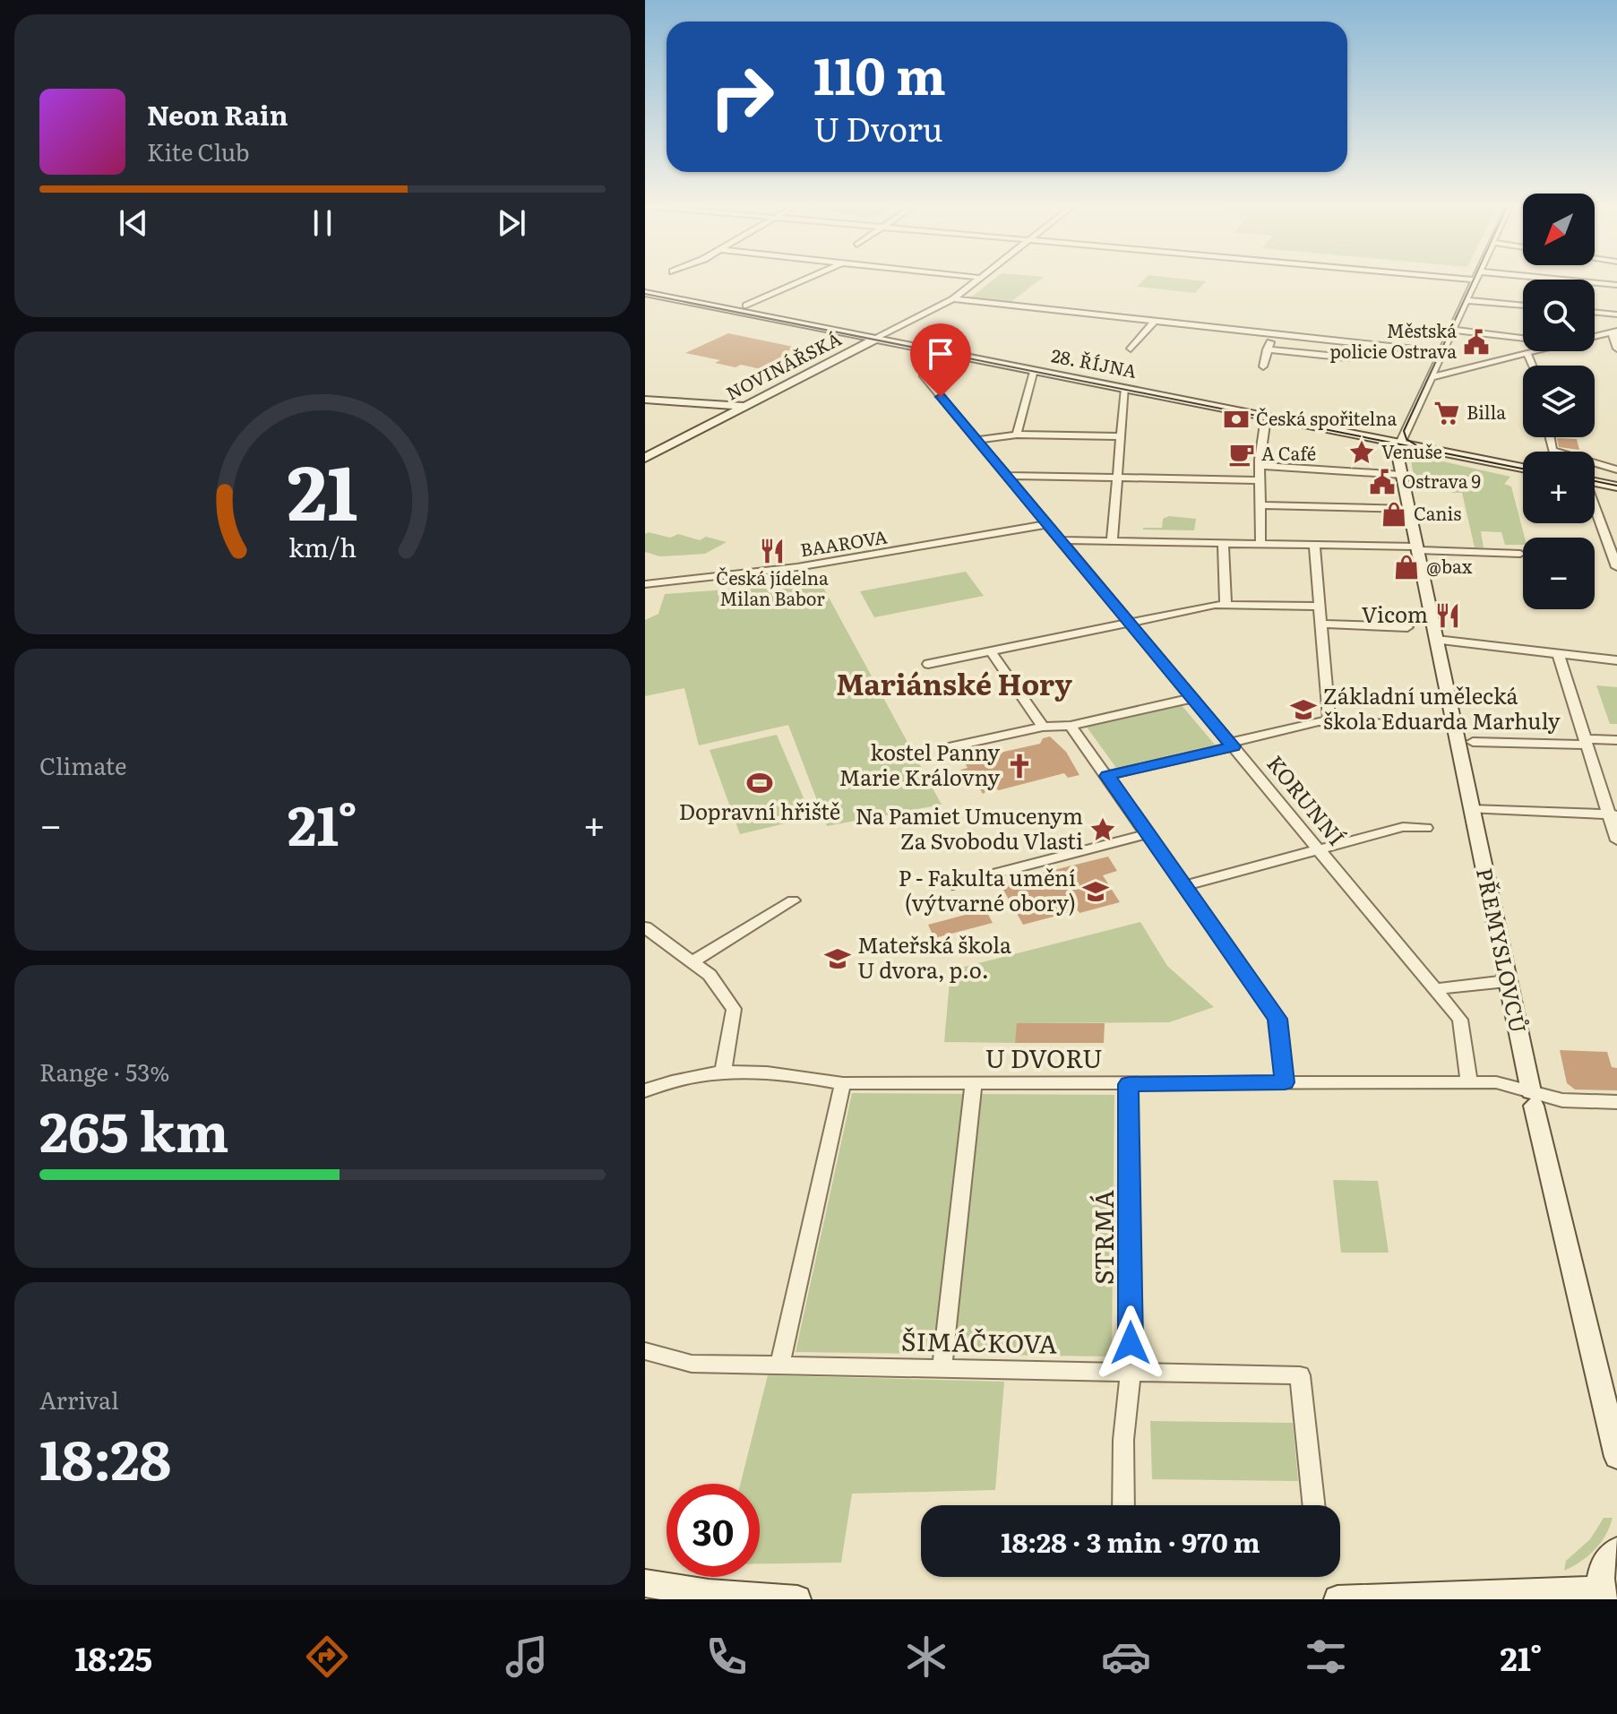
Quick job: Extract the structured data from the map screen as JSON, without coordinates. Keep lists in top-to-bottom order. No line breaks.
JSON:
{"streets":{"street":["28. ŘÍJNA","NOVINÁŘSKÁ","BAAROVA","KORUNNÍ","PŘEMYSLOVCŮ","U DVORU","STRMÁ","ŠIMÁČKOVA"]},"crossings":[["28. ŘÍJNA","NOVINÁŘSKÁ"],["28. ŘÍJNA","PŘEMYSLOVCŮ"],["BAAROVA","KORUNNÍ"],["KORUNNÍ","U DVORU"],["PŘEMYSLOVCŮ","U DVORU"],["U DVORU","STRMÁ"],["STRMÁ","ŠIMÁČKOVA"]],"districts":["Mariánské Hory"],"places":{"public building":["Městská policie Ostrava","Ostrava 9"],"supermarket":["Billa"],"bank":["Česká spořitelna"],"place":["Venuše","Na Pamiet Umucenym Za Svobodu Vlasti"],"cafe":["A Café"],"shop":["Canis","@bax"],"restaurant":["Česká jídelna Milan Babor","Vicom"],"school or university":["Základní umělecká škola Eduarda Marhuly","P - Fakulta umění (výtvarné obory)","Mateřská škola U dvora, p.o."],"church":["kostel Panny Marie Královny"],"sports":["Dopravní hřiště"]},"north":"bottom left","page":{"turn":["110 m","U Dvoru"],"song":["Neon Rain","Kite Club"],"map_buttons":["+","−"],"tile":["Climate",["Range · 53%","265 km"],["Arrival","18:28"]],"heat":["−","21°","+"],"limit":"30","trip":"18:28 · 3 min · 970 m","tabs":["18:25","21°"],"gauge":["21","km/h"]}}
